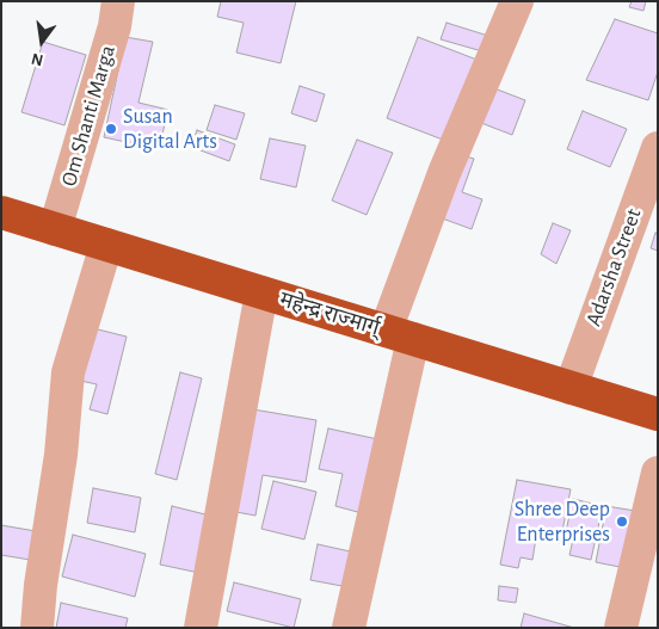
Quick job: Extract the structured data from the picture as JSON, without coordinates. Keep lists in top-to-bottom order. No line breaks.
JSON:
{"streets":{"highway":["महेन्द्र राज्मार्ग्"],"street":["Om Shanti Marga","Adarsha Street"]},"crossings":[["Om Shanti Marga","महेन्द्र राज्मार्ग्"],["Adarsha Street","महेन्द्र राज्मार्ग्"]],"places":["Susan Digital Arts","Shree Deep Enterprises"],"north":"bottom"}
